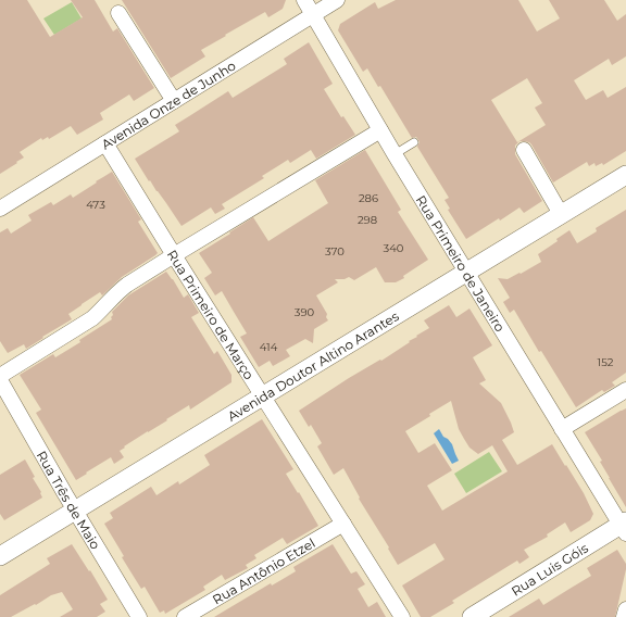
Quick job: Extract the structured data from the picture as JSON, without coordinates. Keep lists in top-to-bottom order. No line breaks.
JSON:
{"streets":{"street":["Avenida Onze de Junho","Rua Primeiro de Janeiro","Rua Primeiro de Março","Avenida Doutor Altino Arantes","Rua Três de Maio","Rua Luis Góis","Rua Antônio Etzel"]},"crossings":[["Avenida Onze de Junho","Rua Primeiro de Janeiro"],["Avenida Onze de Junho","Rua Primeiro de Março"],["Rua Primeiro de Janeiro","Avenida Doutor Altino Arantes"],["Rua Primeiro de Janeiro","Rua Luis Góis"],["Rua Primeiro de Março","Avenida Doutor Altino Arantes"],["Rua Primeiro de Março","Rua Antônio Etzel"],["Avenida Doutor Altino Arantes","Rua Três de Maio"]],"house_numbers":["286","473","298","340","370","390","414","152"]}
